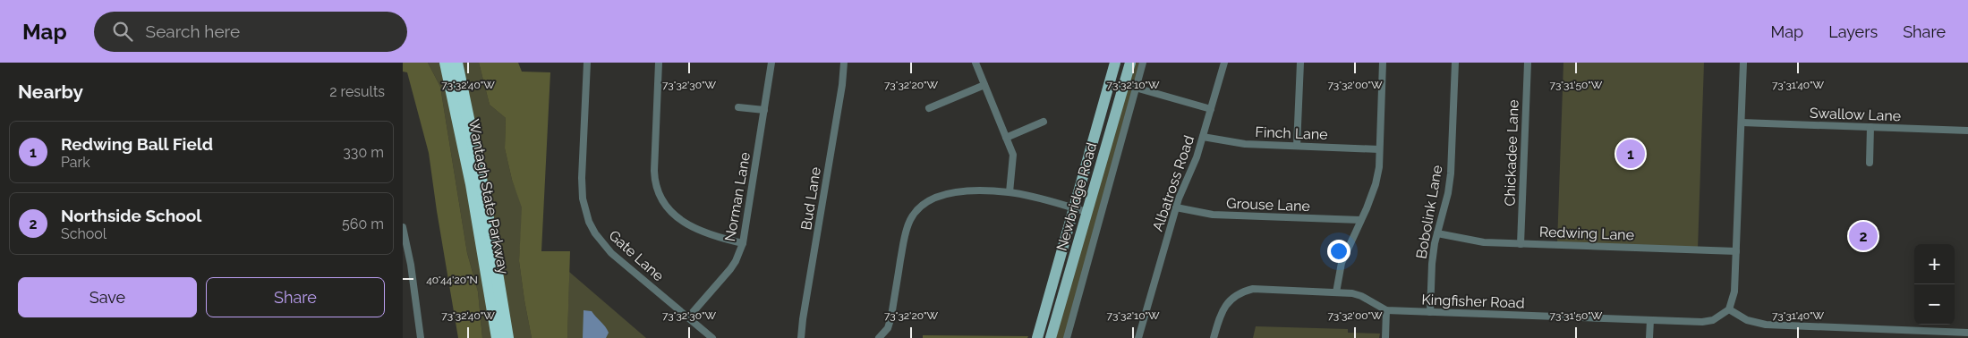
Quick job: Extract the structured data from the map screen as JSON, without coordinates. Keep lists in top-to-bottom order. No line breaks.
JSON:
{"streets":{"highway":["Wantagh State Parkway"],"main road":["Newbridge Road"],"street":["Swallow Lane","Finch Lane","Chickadee Lane","Albatross Road","Norman Lane","Bud Lane","Grouse Lane","Bobolink Lane","Redwing Lane","Gate Lane","Kingfisher Road"]},"crossings":[["Finch Lane","Albatross Road"],["Chickadee Lane","Redwing Lane"],["Albatross Road","Grouse Lane"],["Norman Lane","Gate Lane"],["Bobolink Lane","Redwing Lane"],["Bobolink Lane","Kingfisher Road"]],"page":{"header":"Map","search":"Search here","nav":["Map","Layers","Share"],"heading":["Nearby","2 results"],"list":[{"mark":"1","name":"Redwing Ball Field","note":"Park","value":"330 m"},{"mark":"2","name":"Northside School","note":"School","value":"560 m"}],"pins":["1","2"],"map_buttons":["+","−"],"buttons":["Save","Share"]},"coordinates":["73°32'40\"W","73°32'30\"W","73°32'20\"W","73°32'10\"W","73°32'00\"W","73°31'50\"W","73°31'40\"W","40°44'20\"N"]}
